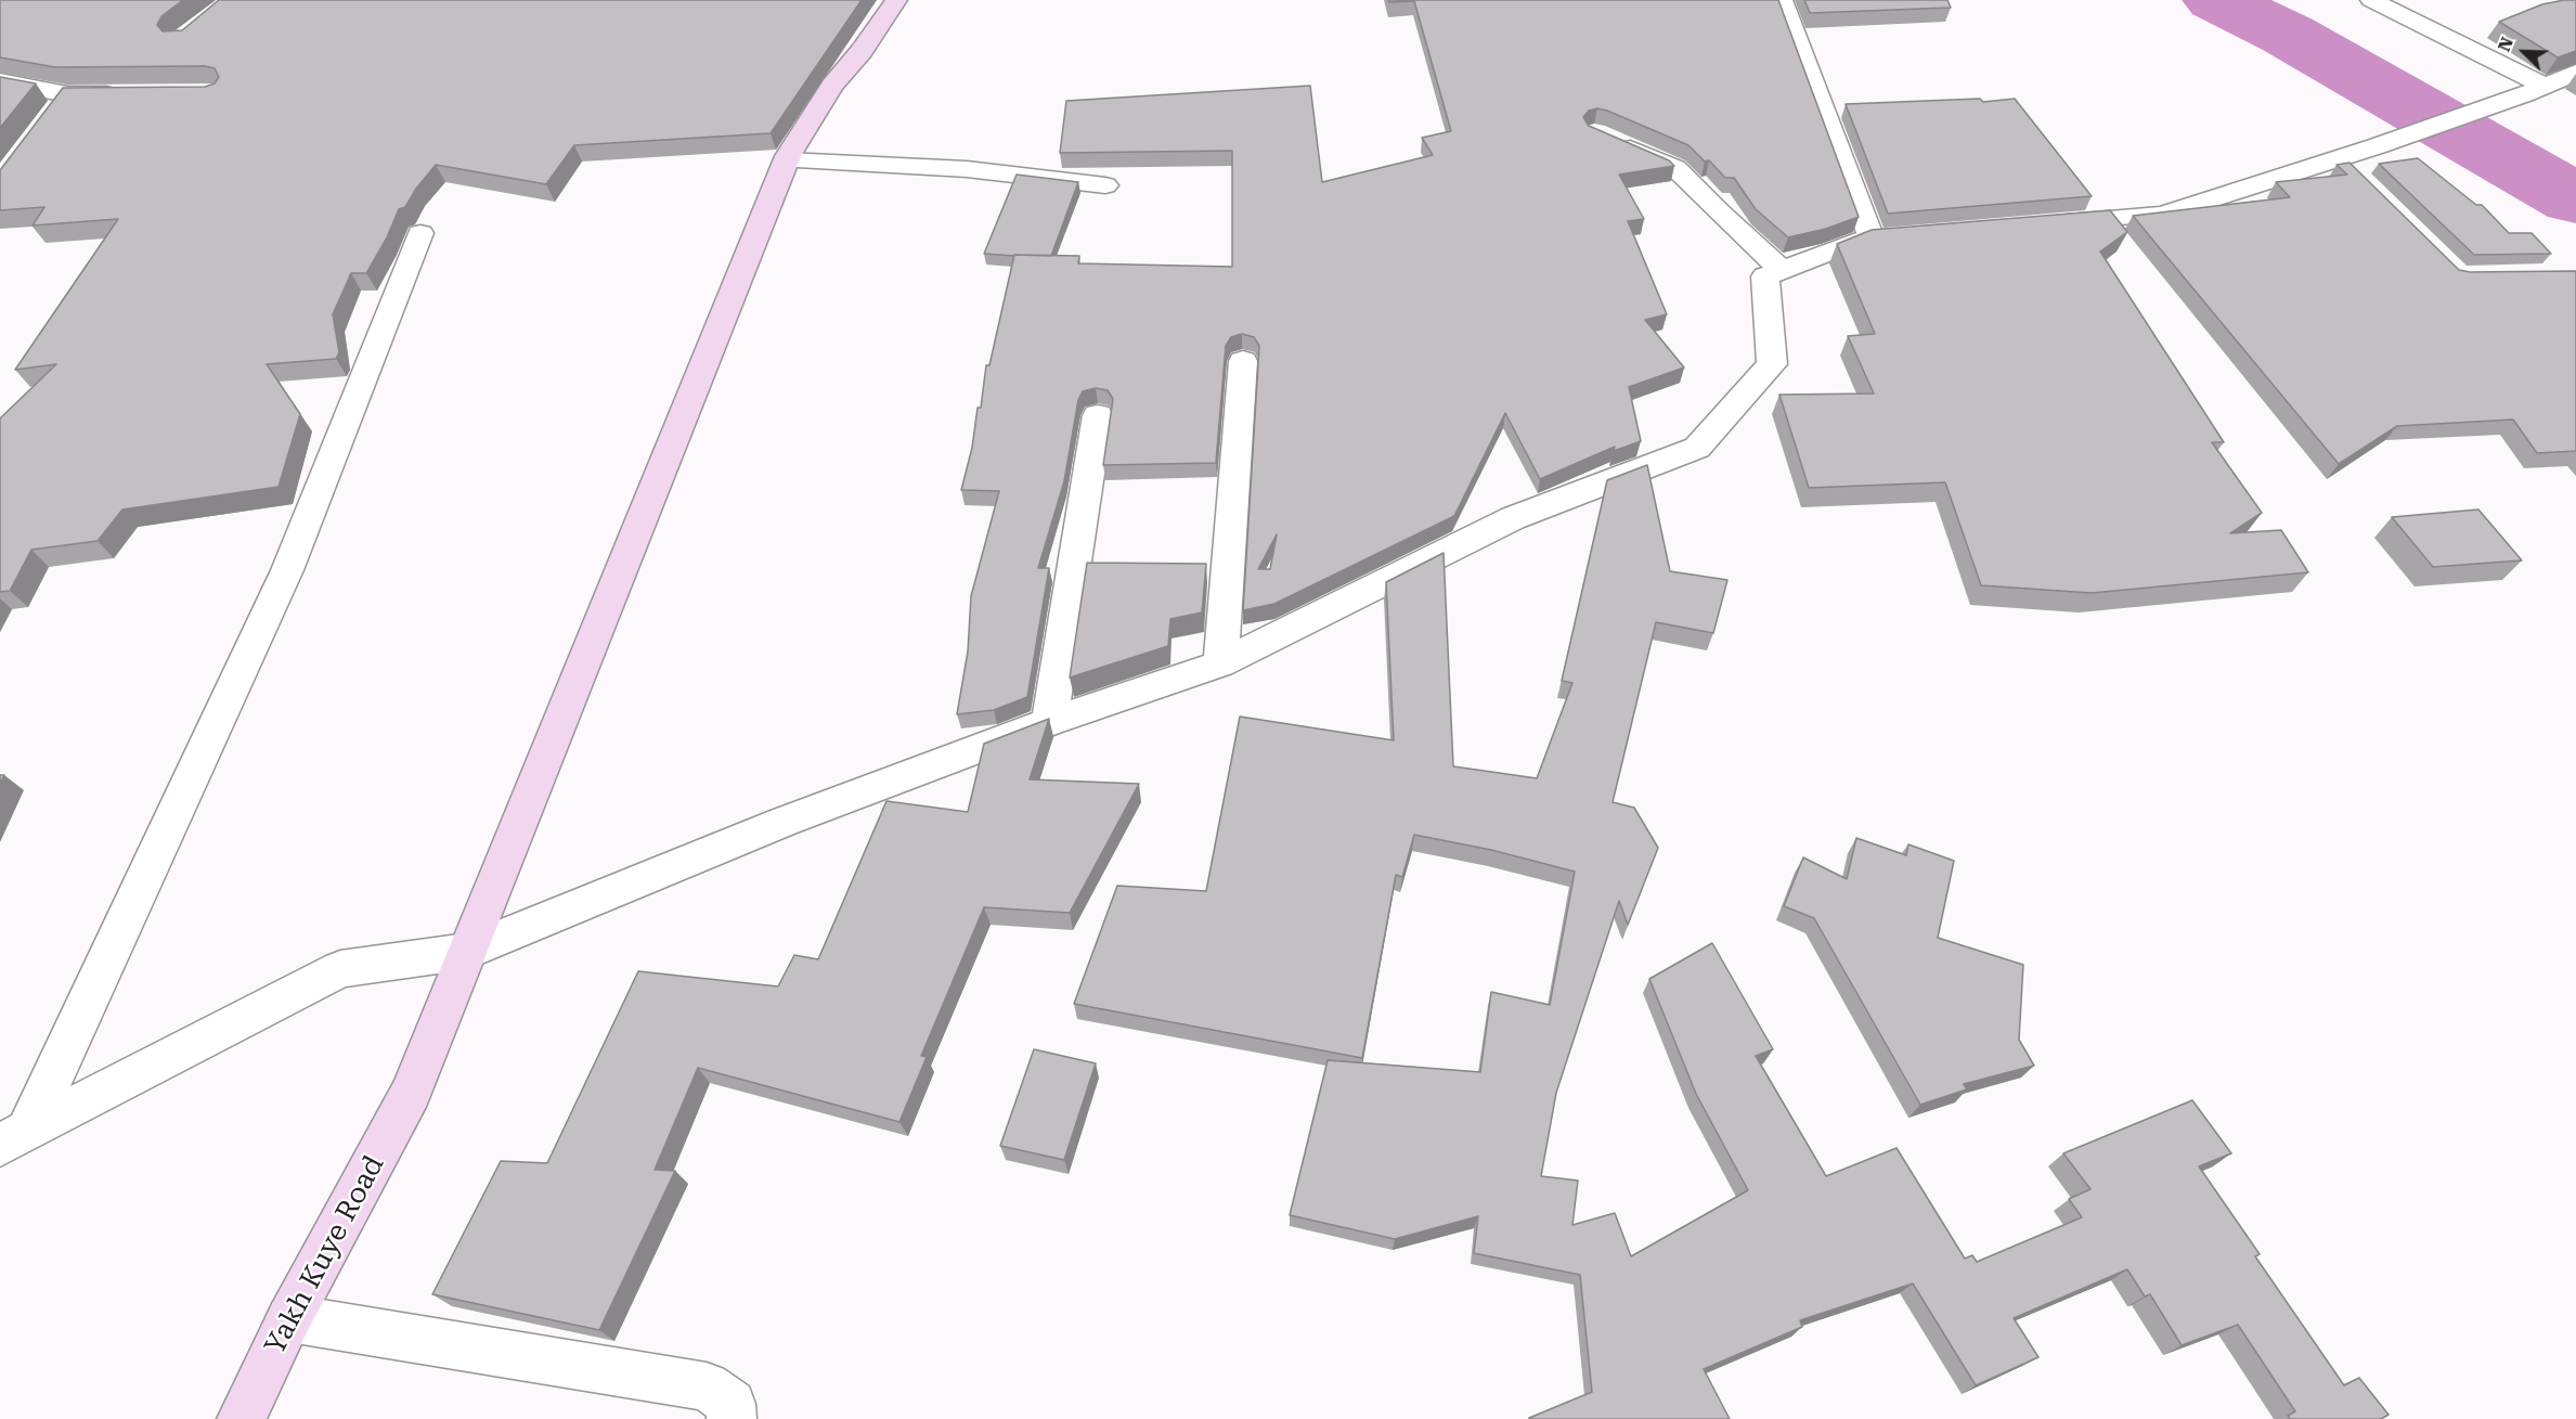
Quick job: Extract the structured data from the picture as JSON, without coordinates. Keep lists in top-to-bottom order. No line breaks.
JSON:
{"streets":{"main road":["Yakh Kuye Road"]},"north":"top left"}
